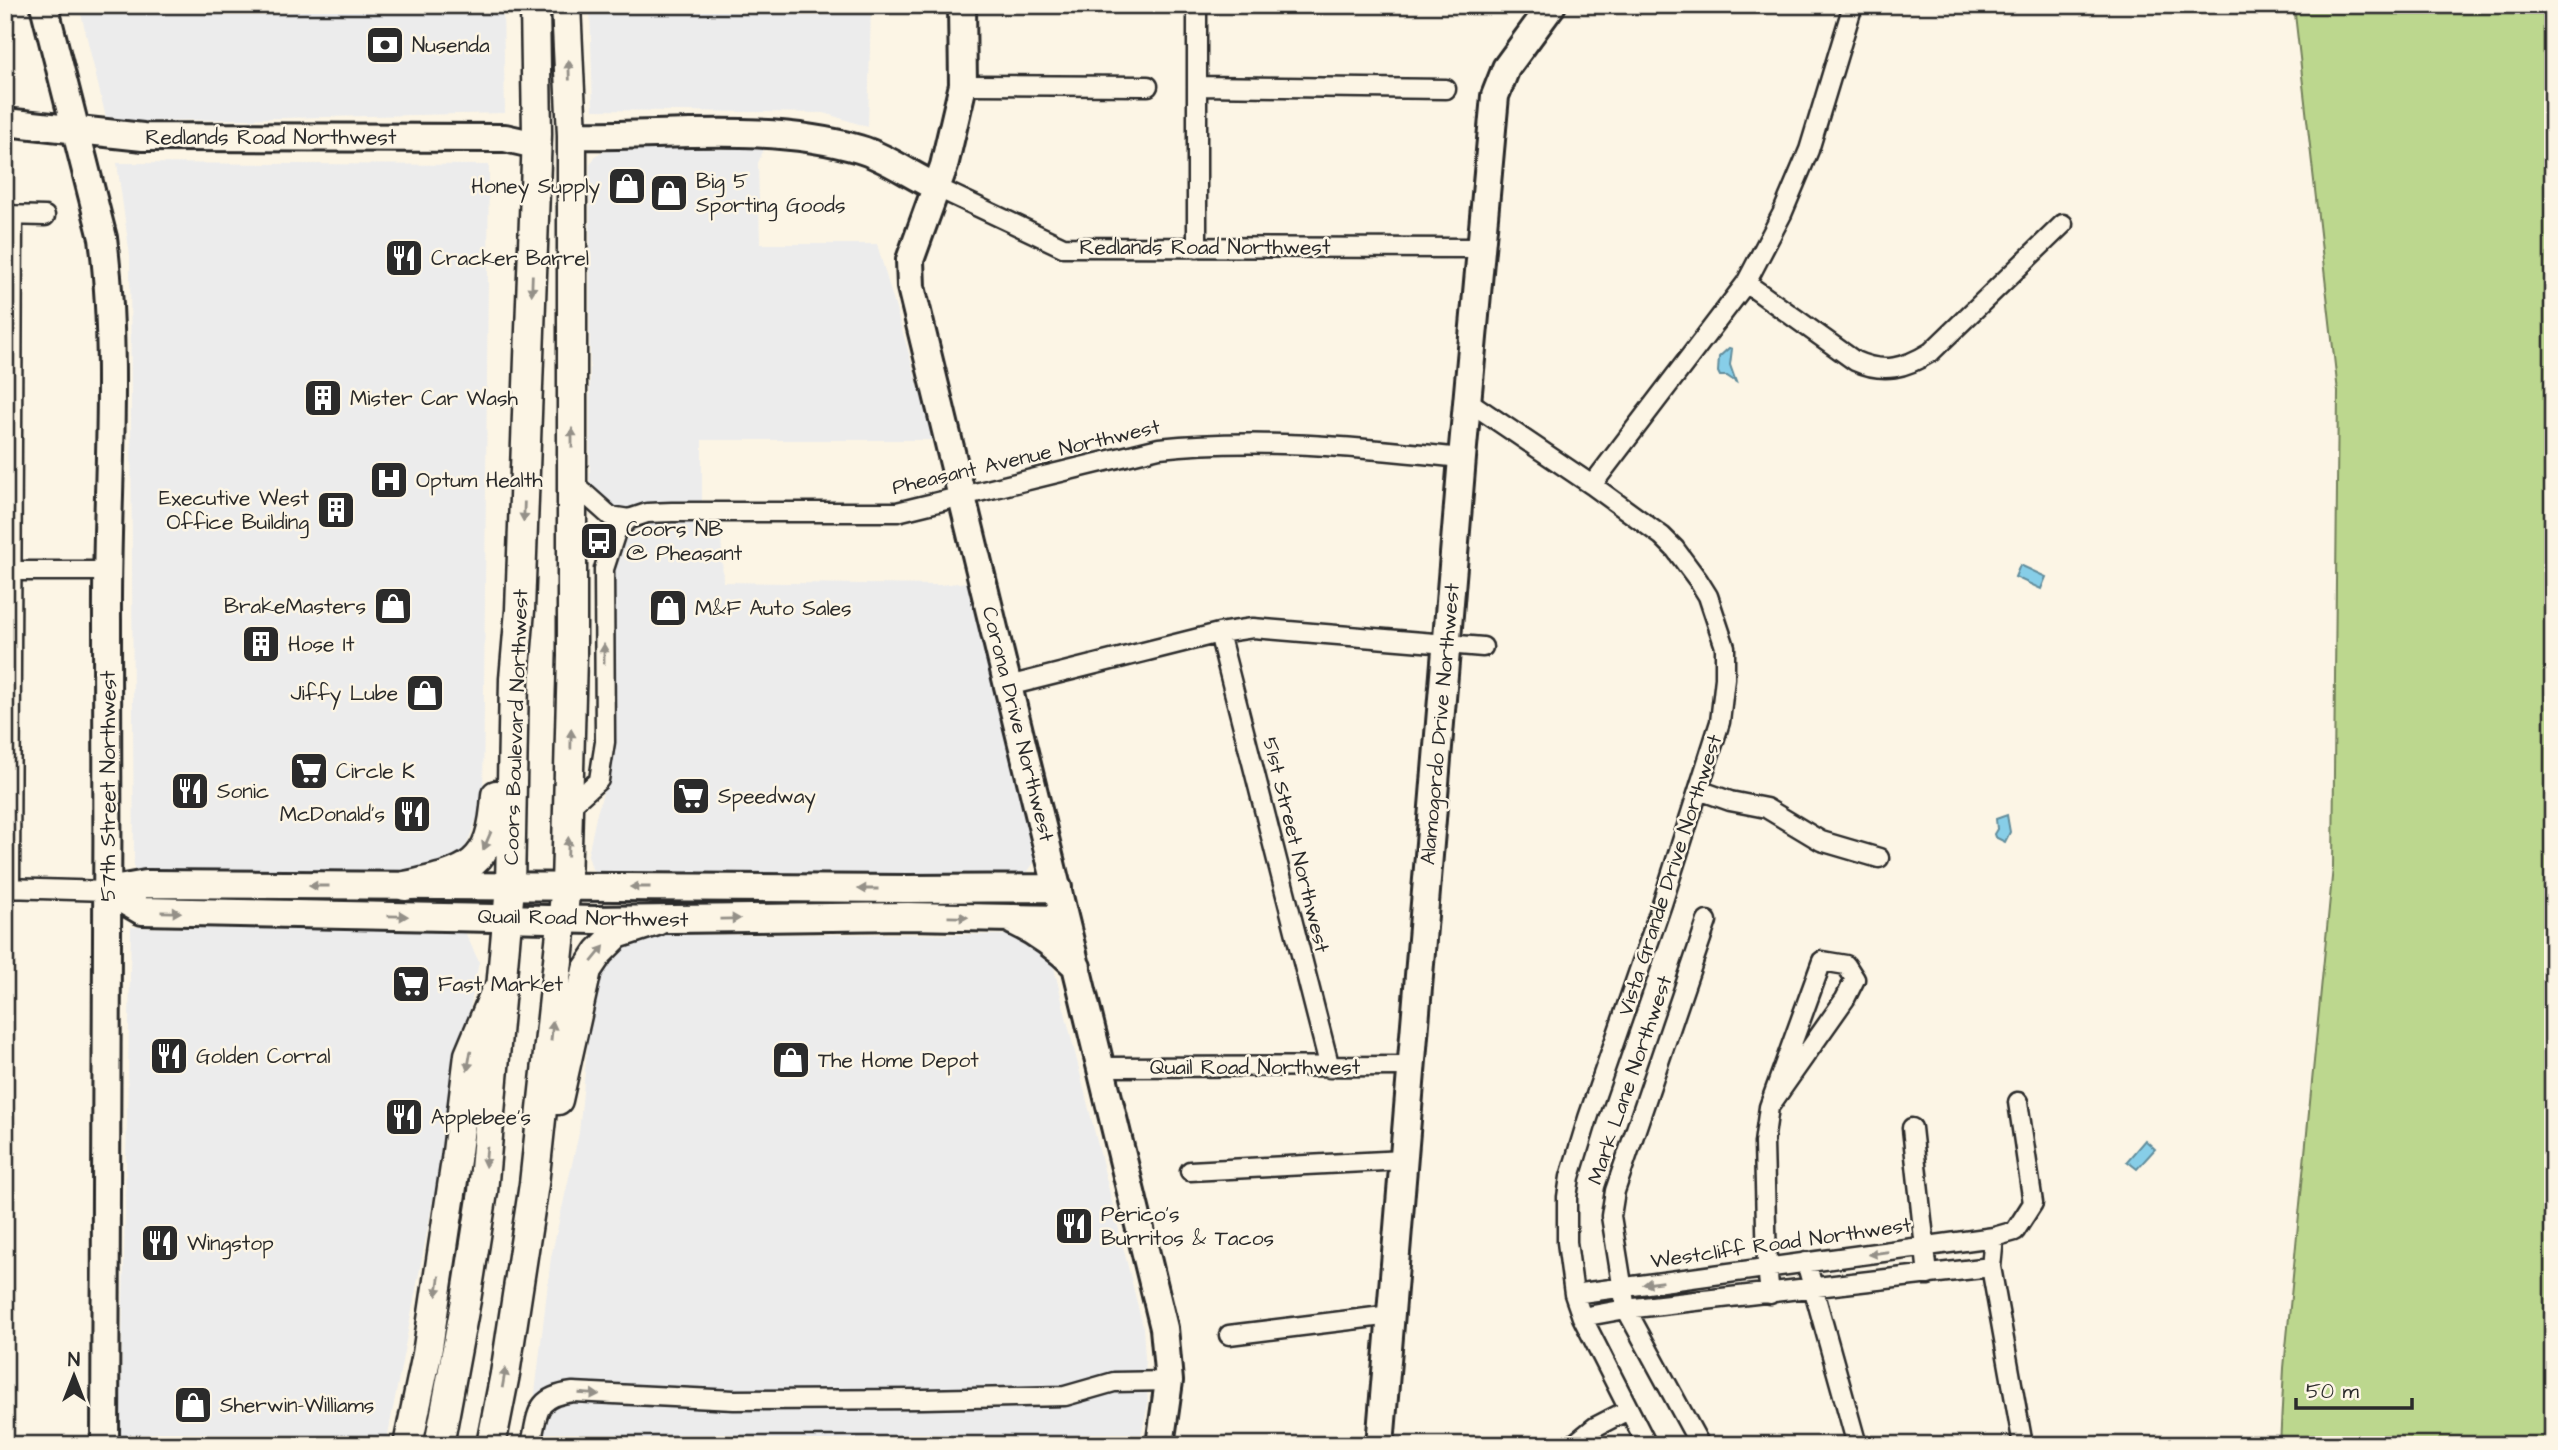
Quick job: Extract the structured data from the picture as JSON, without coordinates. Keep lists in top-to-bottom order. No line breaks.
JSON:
{"streets":{"main road":["Coors Boulevard Northwest"],"street":["Redlands Road Northwest","Pheasant Avenue Northwest","Corona Drive Northwest","Alamogordo Drive Northwest","57th Street Northwest","51st Street Northwest","Vista Grande Drive Northwest","Quail Road Northwest","Mark Lane Northwest","Westcliff Road Northwest"]},"crossings":[["Redlands Road Northwest","Corona Drive Northwest"],["Redlands Road Northwest","Alamogordo Drive Northwest"],["Redlands Road Northwest","Coors Boulevard Northwest"],["Redlands Road Northwest","57th Street Northwest"],["Pheasant Avenue Northwest","Corona Drive Northwest"],["Pheasant Avenue Northwest","Alamogordo Drive Northwest"],["Corona Drive Northwest","Quail Road Northwest"],["Alamogordo Drive Northwest","Vista Grande Drive Northwest"],["Alamogordo Drive Northwest","Quail Road Northwest"],["Coors Boulevard Northwest","Quail Road Northwest"],["57th Street Northwest","Quail Road Northwest"],["51st Street Northwest","Quail Road Northwest"],["Vista Grande Drive Northwest","Westcliff Road Northwest"],["Mark Lane Northwest","Westcliff Road Northwest"]],"places":{"bank":["Nusenda"],"shop":["Honey Supply","Big 5 Sporting Goods","BrakeMasters","M&F Auto Sales","Jiffy Lube","The Home Depot","Sherwin-Williams"],"restaurant":["Cracker Barrel","Sonic","McDonald's","Golden Corral","Applebee's","Perico's Burritos & Tacos","Wingstop"],"building":["Mister Car Wash","Executive West Office Building","Hose It"],"hospital":["Optum Health"],"bus stop":["Coors NB @ Pheasant"],"supermarket":["Circle K","Speedway","Fast Market"]},"scale_bar":"50 m","north":"top"}
